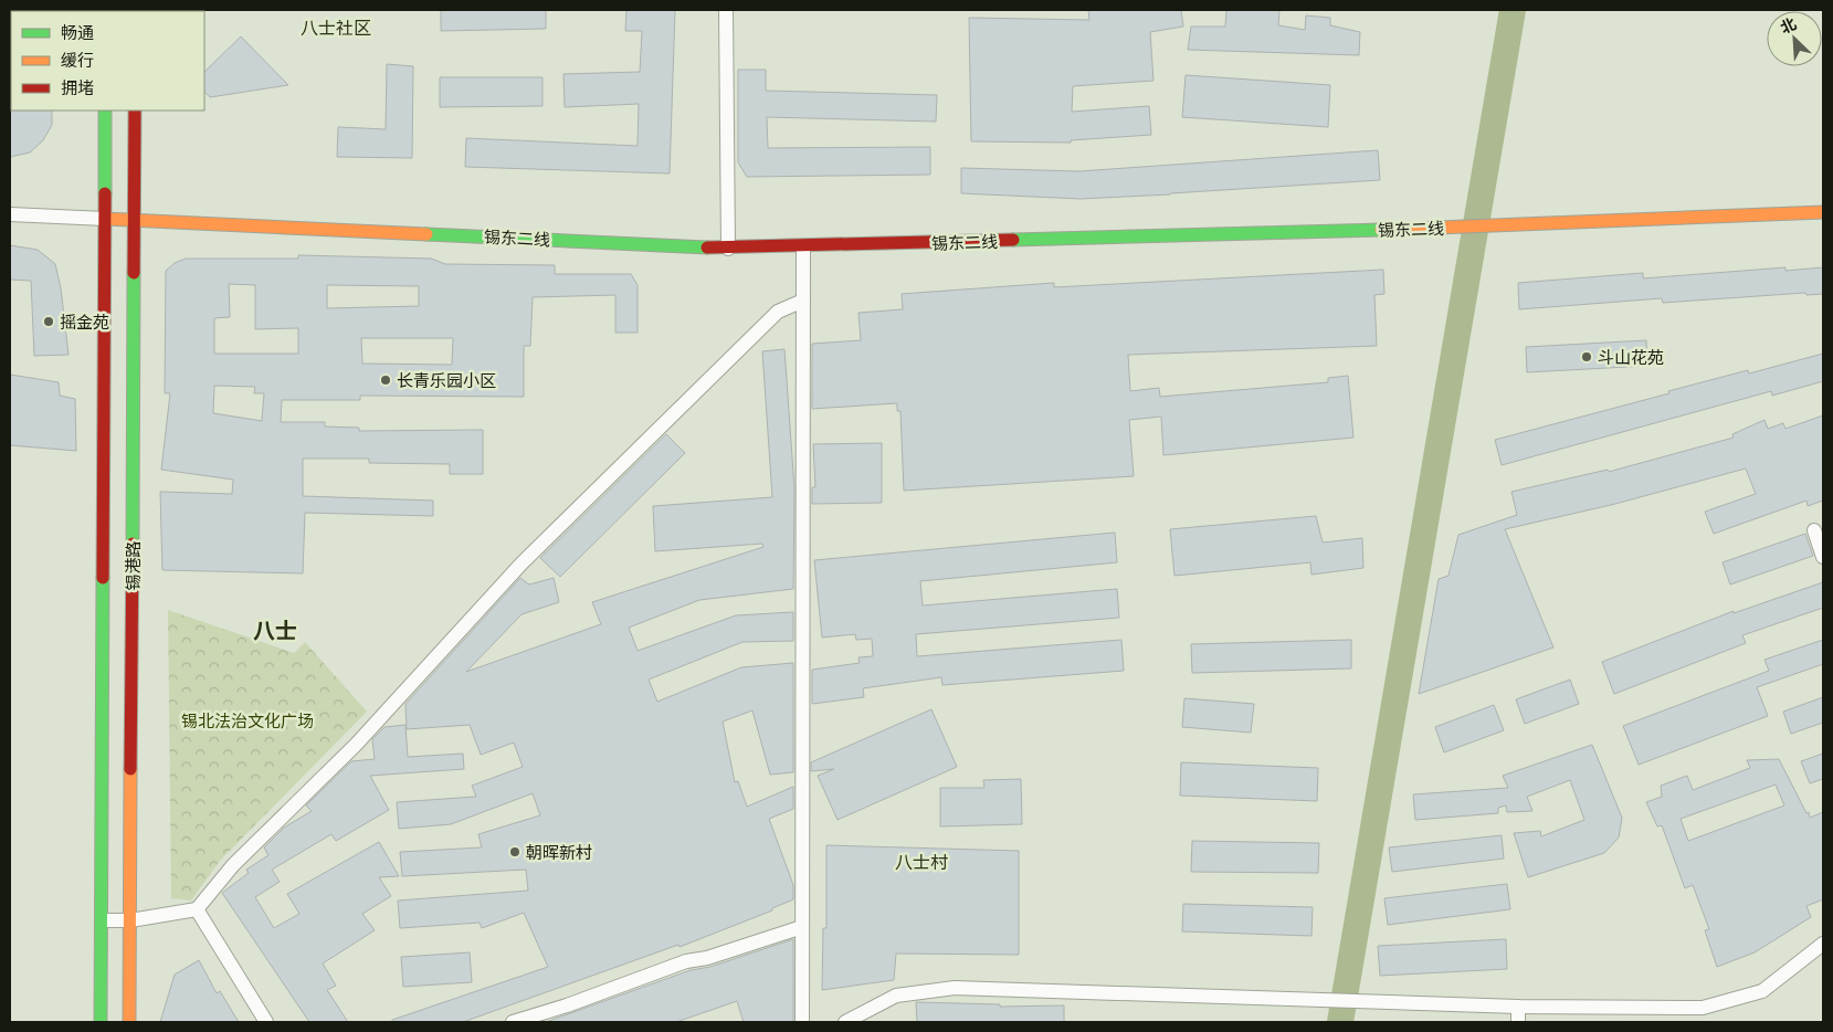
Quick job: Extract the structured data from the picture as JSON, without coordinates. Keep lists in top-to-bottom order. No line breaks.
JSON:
{"streets":{"main road":["锡东二线","锡港路"]},"crossings":[["锡东二线","锡港路"]],"districts":["八士社区","八士","八士村"],"parks":["锡北法治文化广场"],"places":["摇金苑","斗山花苑","长青乐园小区","朝晖新村"],"legend":["畅通","缓行","拥堵"],"north":"top left"}
